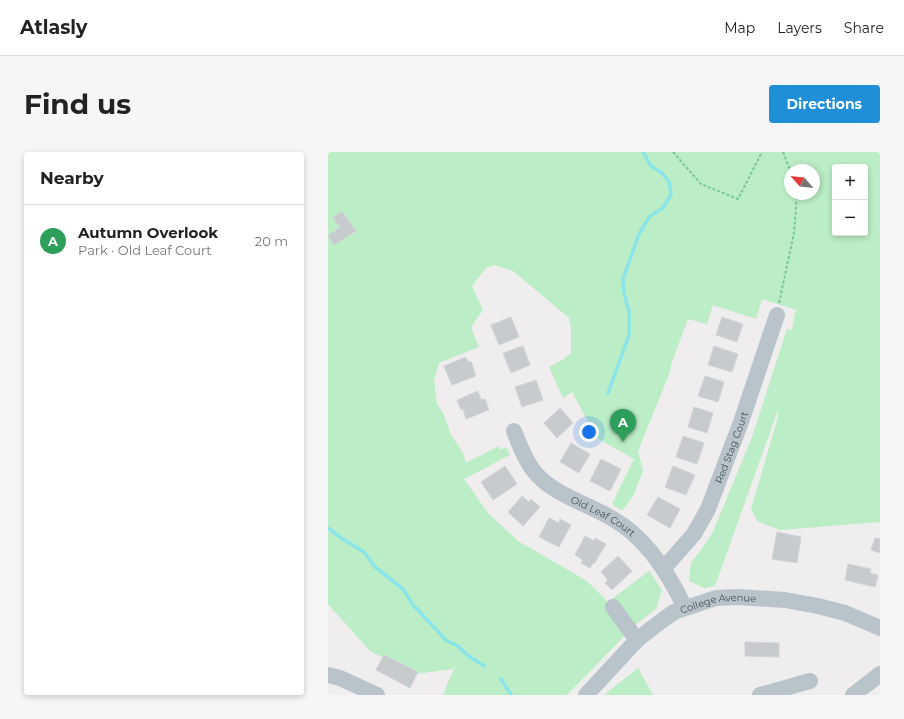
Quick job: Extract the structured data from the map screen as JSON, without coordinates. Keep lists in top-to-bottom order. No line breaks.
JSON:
{"streets":{"street":["Red Stag Court","Old Leaf Court","College Avenue"]},"crossings":[["Red Stag Court","Old Leaf Court"],["Old Leaf Court","College Avenue"]],"north":"top left","page":{"header":"Atlasly","nav":["Map","Layers","Share"],"buttons":"Directions","title":"Find us","heading":"Nearby","map_buttons":["+","−"],"list":[{"mark":"A","name":"Autumn Overlook","note":"Park · Old Leaf Court","value":"20 m"}],"pins":"A"}}
